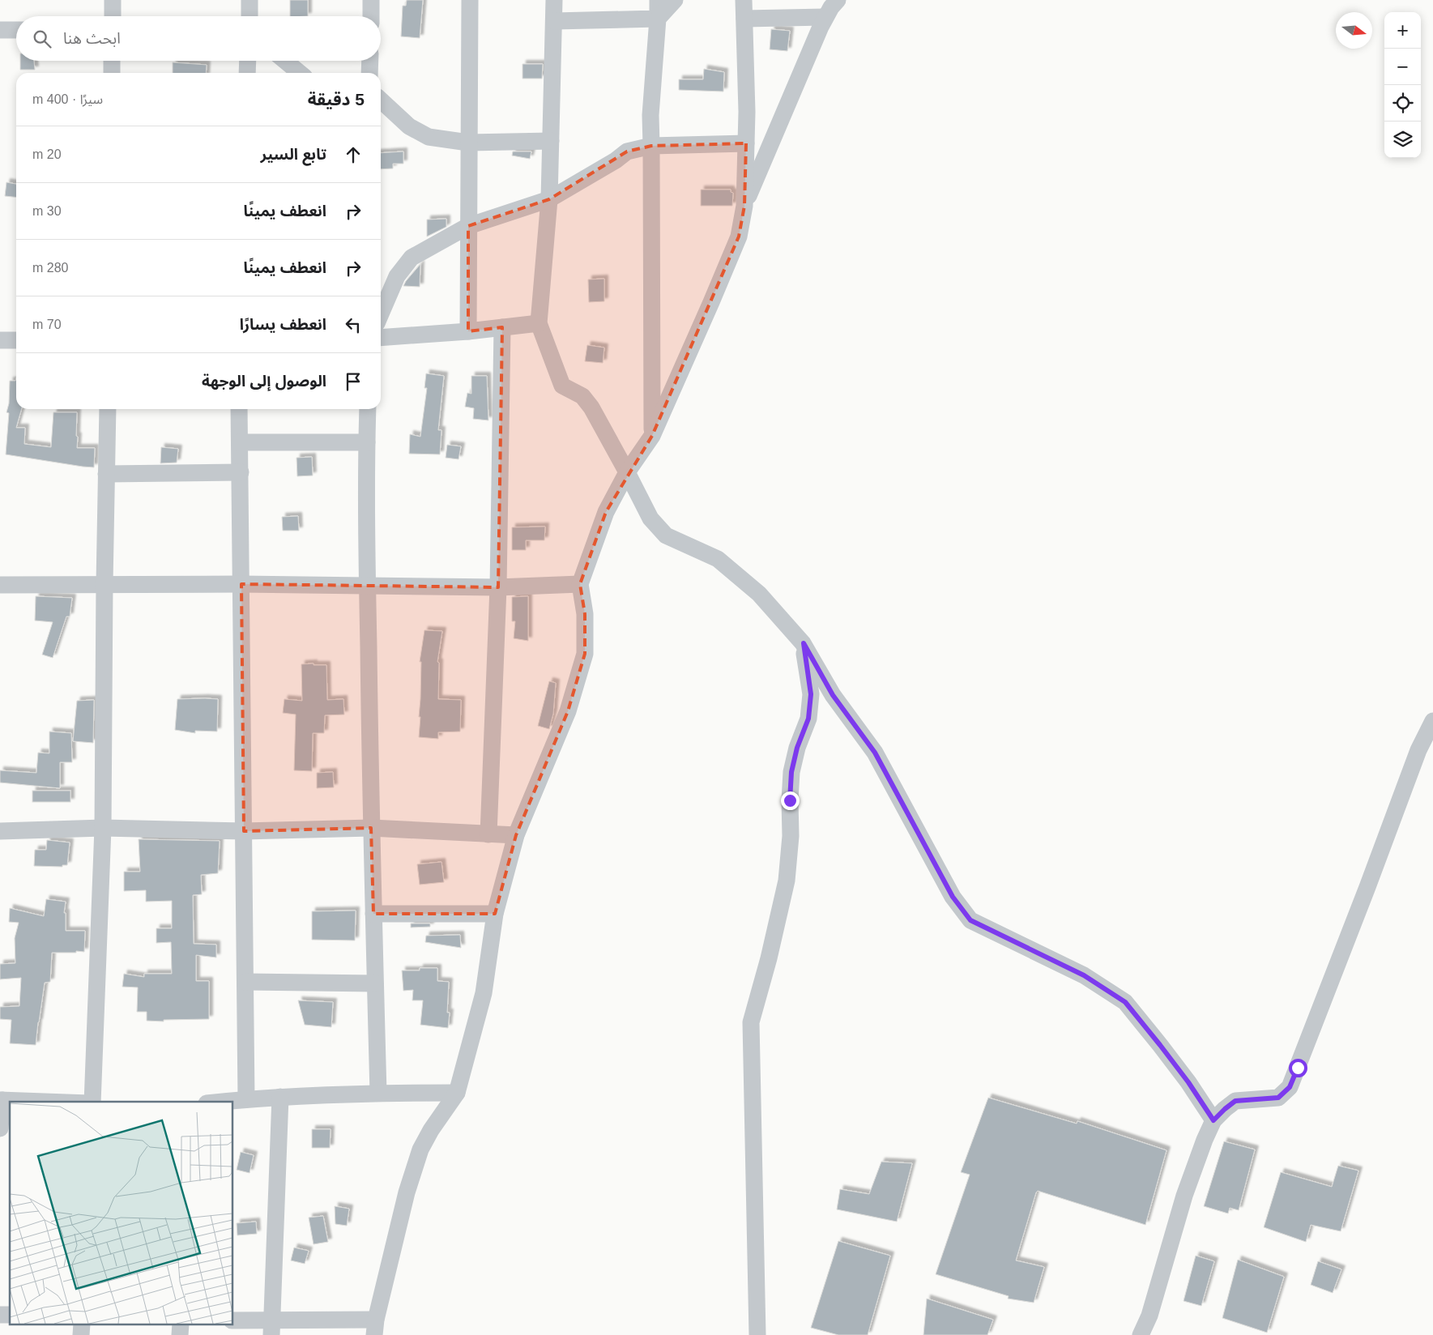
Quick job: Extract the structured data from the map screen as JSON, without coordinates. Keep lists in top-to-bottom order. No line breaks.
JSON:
{"north":"right","page":{"map_buttons":["+","−"],"search":"ابحث هنا","heading":["5 دقيقة","سيرًا · 400 m"],"list":[["تابع السير","20 m"],["انعطف يمينًا","30 m"],["انعطف يمينًا","280 m"],["انعطف يسارًا","70 m"],"الوصول إلى الوجهة"]}}
